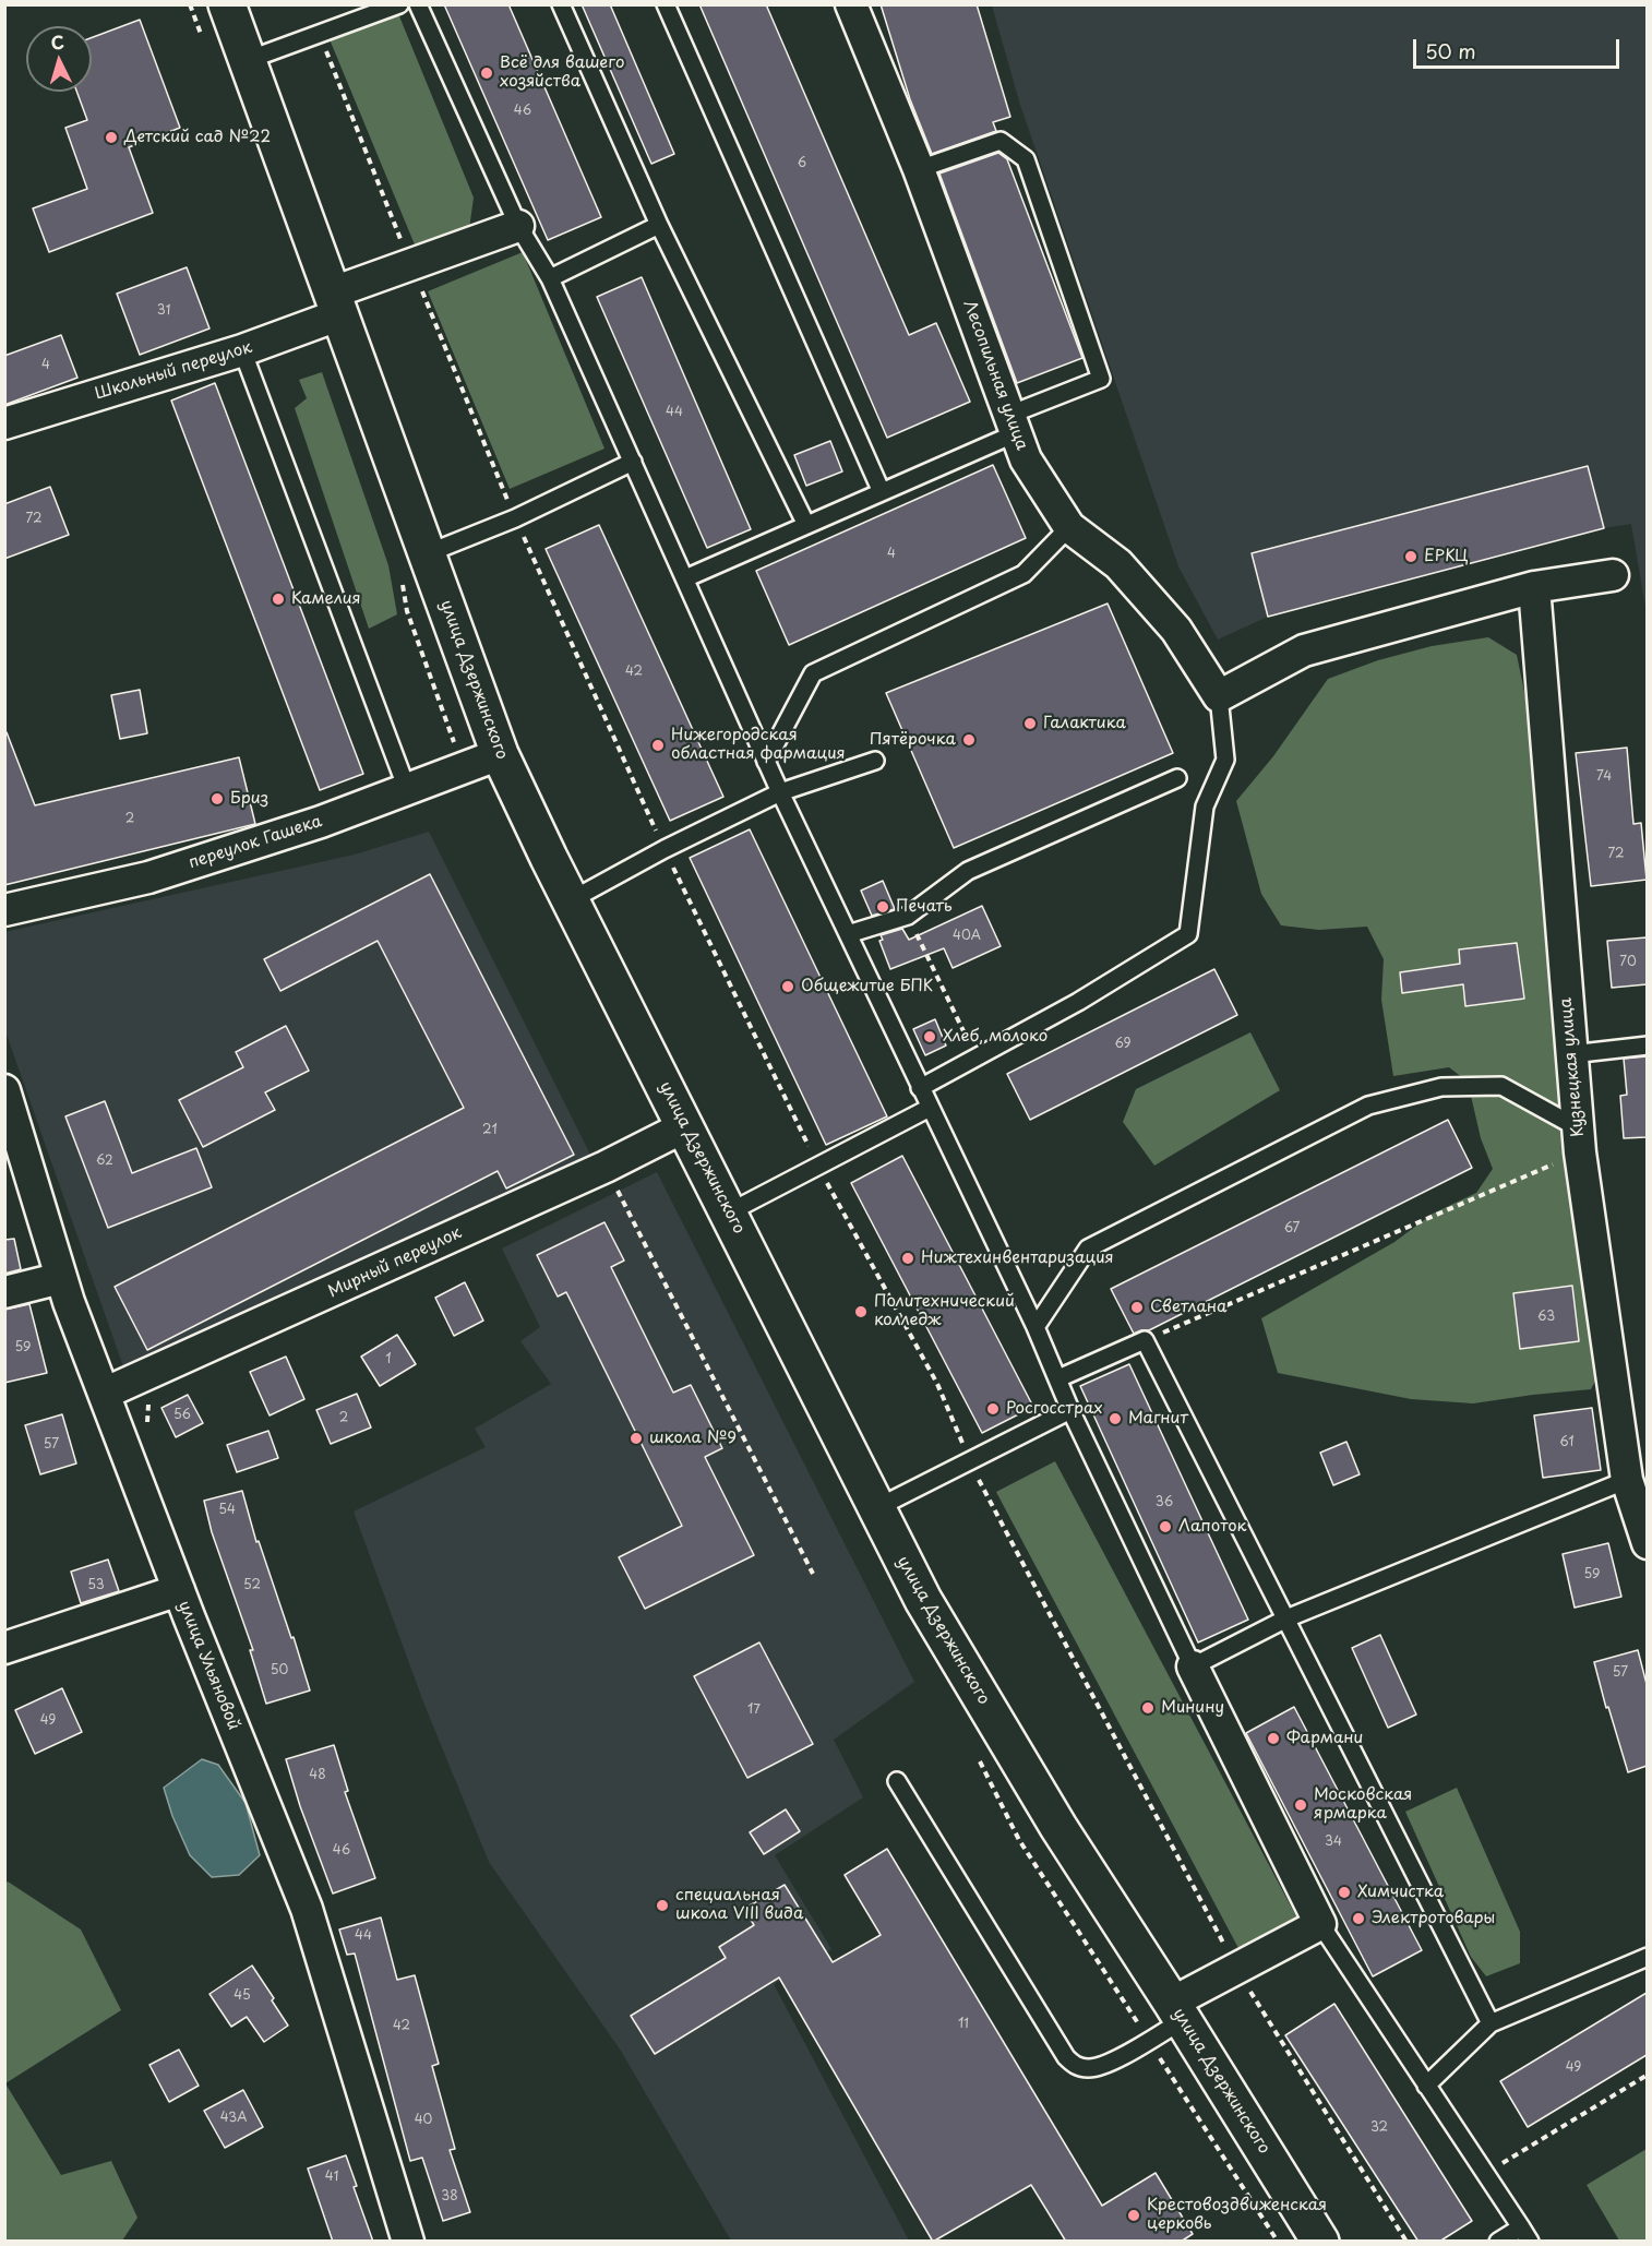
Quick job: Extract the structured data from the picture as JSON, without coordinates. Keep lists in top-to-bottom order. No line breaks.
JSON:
{"streets":{"main road":["улица Дзержинского"],"street":["Школьный переулок","Лесопильная улица","переулок Гашека","Кузнецкая улица","Мирный переулок","улица Ульяновой"]},"crossings":[["Школьный переулок","улица Дзержинского"],["улица Дзержинского","переулок Гашека"],["улица Дзержинского","Мирный переулок"],["Мирный переулок","улица Ульяновой"]],"places":["Всё для вашего хозяйства","Детский сад №22","ЕРКЦ","Камелия","Галактика","Пятёрочка","Нижегородская областная фармация","Бриз","Печать","Общежитие БПК","Хлеб, молоко","Нижтехинвентаризация","Светлана","Политехнический колледж","Росгосстрах","Магнит","школа №9","Лапоток","Минину","Фармани","Московская ярмарка","Химчистка","специальная школа VIII вида","Электротовары","Крестовоздвиженская церковь"],"house_numbers":["46","6","31","4","44","72","4","42","74","2","72","40А","70","69","21","62","67","63","59","1","56","2","61","57","36","54","59","53","52","50","57","17","49","48","34","46","44","45","11","42","49","43А","40","32","41","38"],"scale_bar":"50 m","north":"top"}
